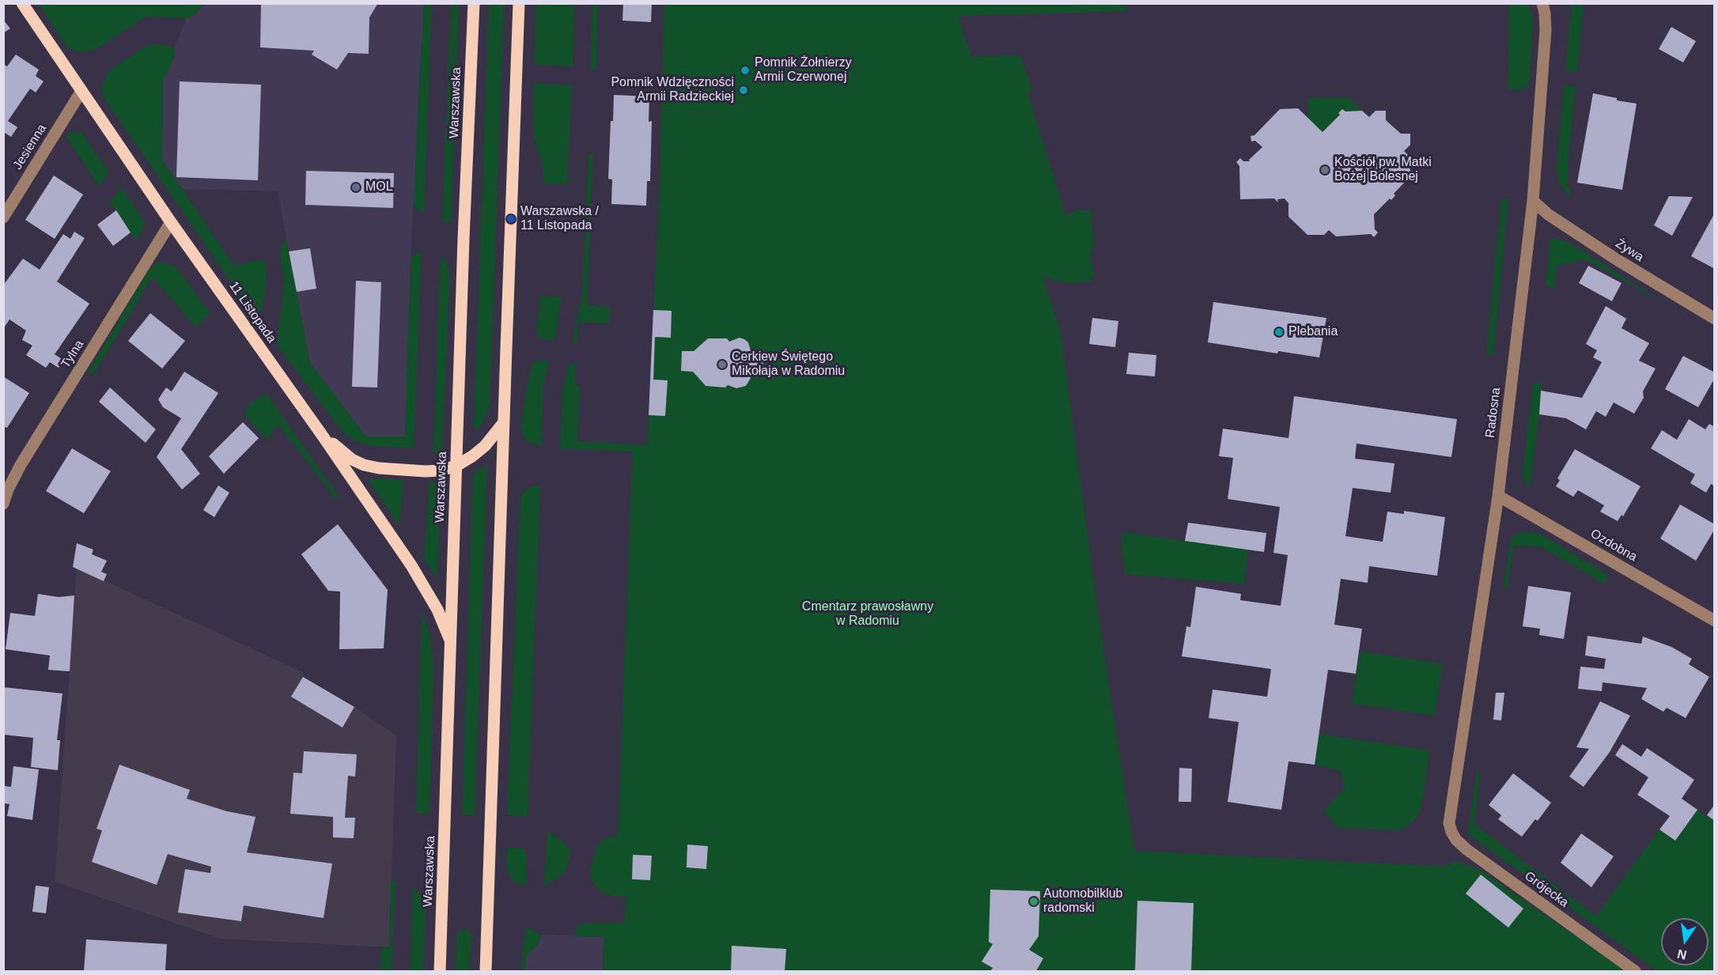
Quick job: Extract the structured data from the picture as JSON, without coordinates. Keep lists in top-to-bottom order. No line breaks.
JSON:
{"streets":{"main road":["Warszawska","11 Listopada"],"street":["Jesienna","Żywa","Tylna","Radosna","Ozdobna","Grójecka"]},"crossings":[["Warszawska","11 Listopada"],["Jesienna","11 Listopada"],["Żywa","Radosna"],["11 Listopada","Tylna"],["Radosna","Ozdobna"],["Radosna","Grójecka"]],"parks":["Cmentarz prawosławny w Radomiu"],"places":["Pomnik Żołnierzy Armii Czerwonej","Pomnik Wdzięczności Armii Radzieckiej","Kościół pw. Matki Bożej Bolesnej","MOL","Warszawska / 11 Listopada","Plebania","Cerkiew Świętego Mikołaja w Radomiu","Automobilklub radomski"],"north":"bottom"}
